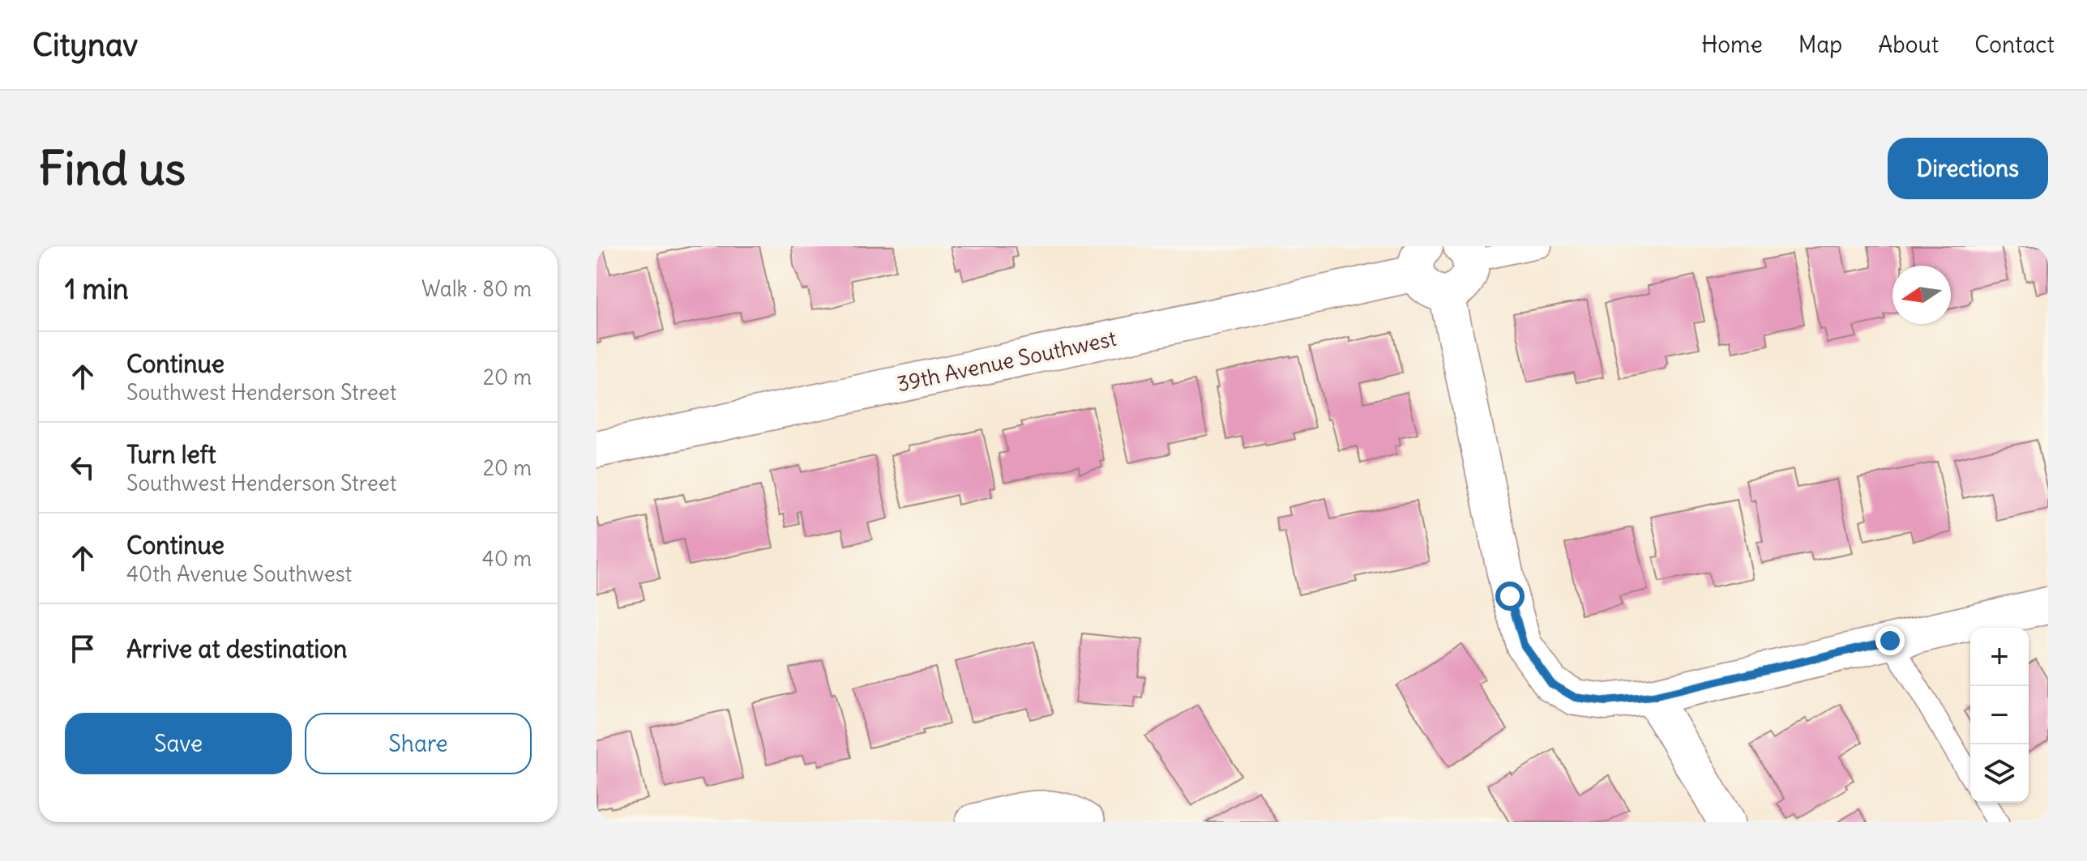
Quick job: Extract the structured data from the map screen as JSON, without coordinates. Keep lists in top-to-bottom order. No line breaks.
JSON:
{"streets":{"street":["39th Avenue Southwest"]},"north":"left","page":{"header":"Citynav","nav":["Home","Map","About","Contact"],"buttons":["Directions",["Save","Share"]],"title":"Find us","heading":["1 min","Walk · 80 m"],"list":[["Continue","Southwest Henderson Street","20 m"],["Turn left","Southwest Henderson Street","20 m"],["Continue","40th Avenue Southwest","40 m"],"Arrive at destination"],"map_buttons":["+","−"]}}
